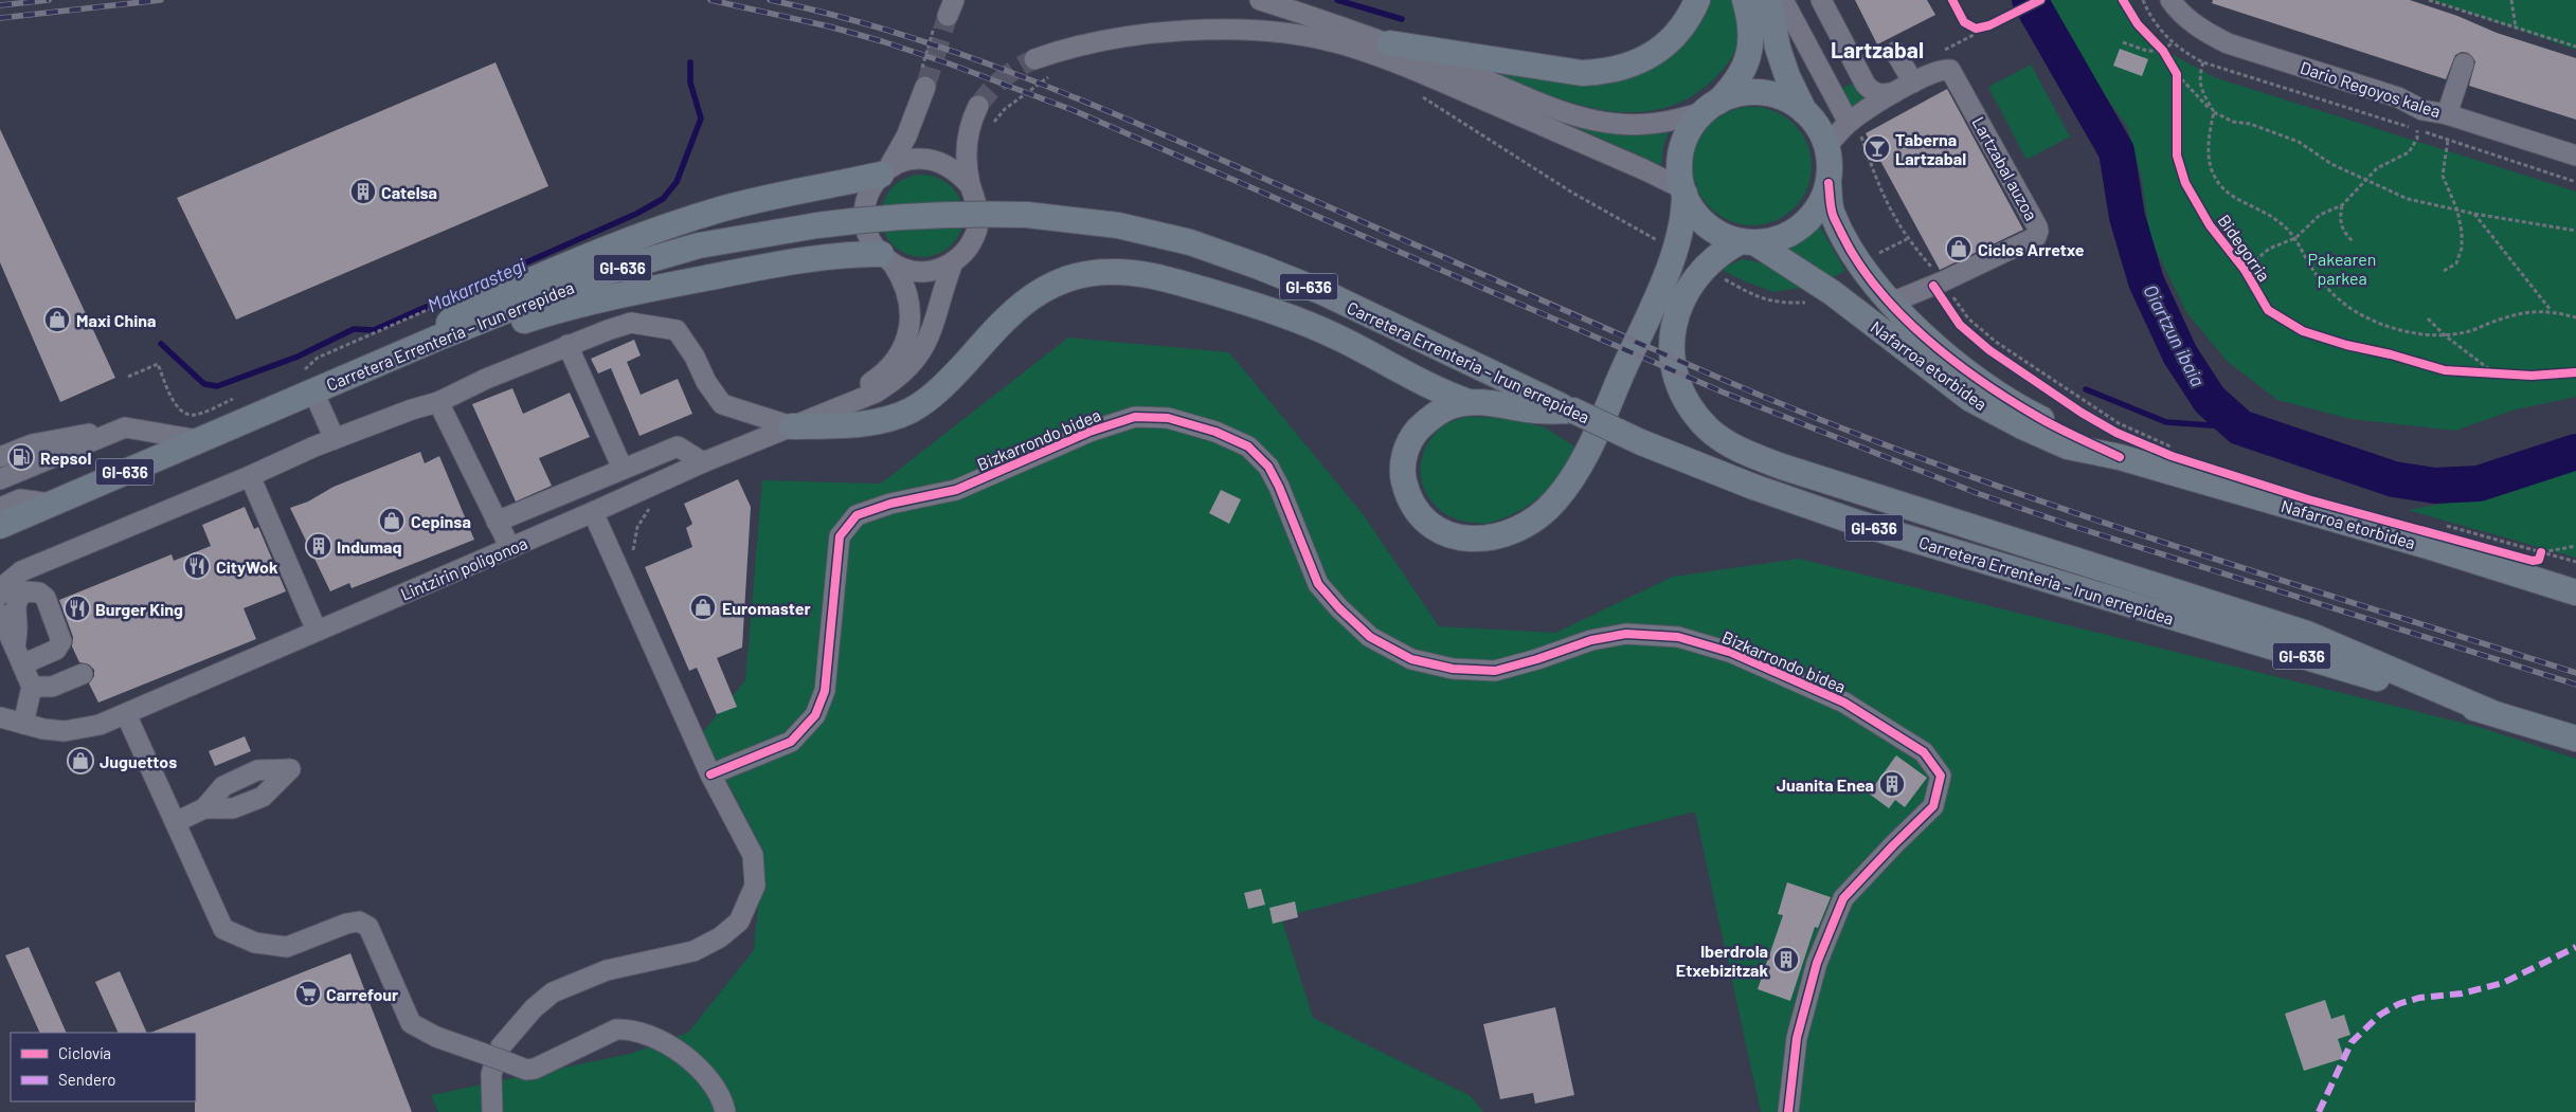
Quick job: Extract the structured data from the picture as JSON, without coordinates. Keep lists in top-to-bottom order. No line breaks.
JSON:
{"streets":{"main road":["GI-636","Carretera Errenteria – Irun errepidea","Nafarroa etorbidea"],"street":["Dario Regoyos kalea","Lartzabal auzoa","Bizkarrondo bidea","Lintzirin poligonoa"],"cycle path":["Bidegorria"]},"crossings":[["Lartzabal auzoa","Nafarroa etorbidea"]],"districts":["Lartzabal"],"water":["Makarrastegi","Oiartzun ibaia"],"parks":["Pakearen parkea"],"places":{"bar":["Taberna Lartzabal"],"building":["Catelsa","Indumaq","Juanita Enea","Iberdrola Etxebizitzak"],"shop":["Ciclos Arretxe","Maxi China","Cepinsa","Euromaster","Juguettos"],"fuel station":["Repsol"],"restaurant":["CityWok","Burger King"],"supermarket":["Carrefour"]},"legend":["Ciclovía","Sendero"]}
